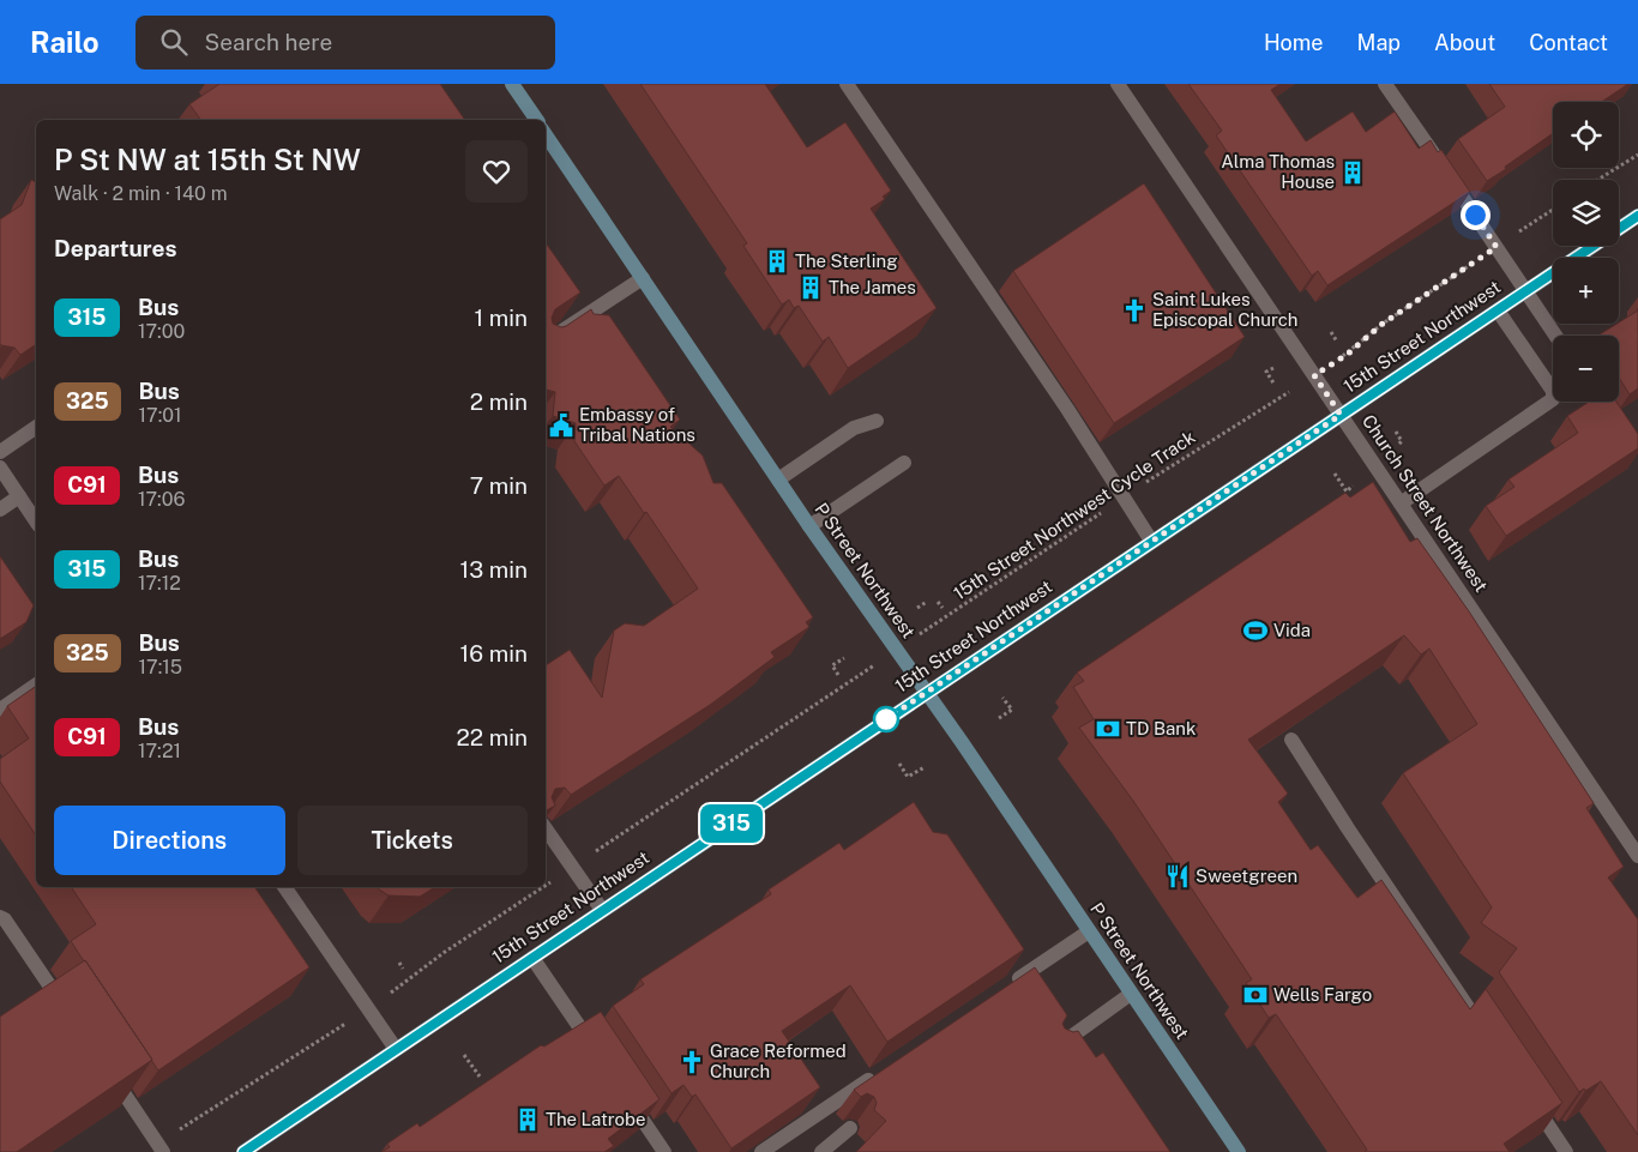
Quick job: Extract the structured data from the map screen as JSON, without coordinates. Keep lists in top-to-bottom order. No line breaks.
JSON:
{"streets":{"main road":["15th Street Northwest","P Street Northwest"],"street":["Church Street Northwest"],"path":["15th Street Northwest Cycle Track"]},"crossings":[["15th Street Northwest","Church Street Northwest"],["15th Street Northwest","P Street Northwest"],["Church Street Northwest","15th Street Northwest Cycle Track"],["15th Street Northwest Cycle Track","P Street Northwest"]],"places":{"building":["Alma Thomas House","The Sterling","The James","The Latrobe"],"church":["Saint Lukes Episcopal Church","Grace Reformed Church"],"public building":["Embassy of Tribal Nations"],"sports":["Vida"],"bank":["TD Bank","Wells Fargo"],"restaurant":["Sweetgreen"]},"lines":["bus line 315"],"page":{"header":"Railo","search":"Search here","nav":["Home","Map","About","Contact"],"on_map":"315","map_buttons":["+","−"],"heading":[["P St NW at 15th St NW","Walk · 2 min · 140 m"],"Departures"],"list":[{"mark":"315","name":"Bus","note":"17:00","value":"1 min"},{"mark":"325","name":"Bus","note":"17:01","value":"2 min"},{"mark":"C91","name":"Bus","note":"17:06","value":"7 min"},{"mark":"315","name":"Bus","note":"17:12","value":"13 min"},{"mark":"325","name":"Bus","note":"17:15","value":"16 min"},{"mark":"C91","name":"Bus","note":"17:21","value":"22 min"}],"buttons":["Directions","Tickets"]}}
